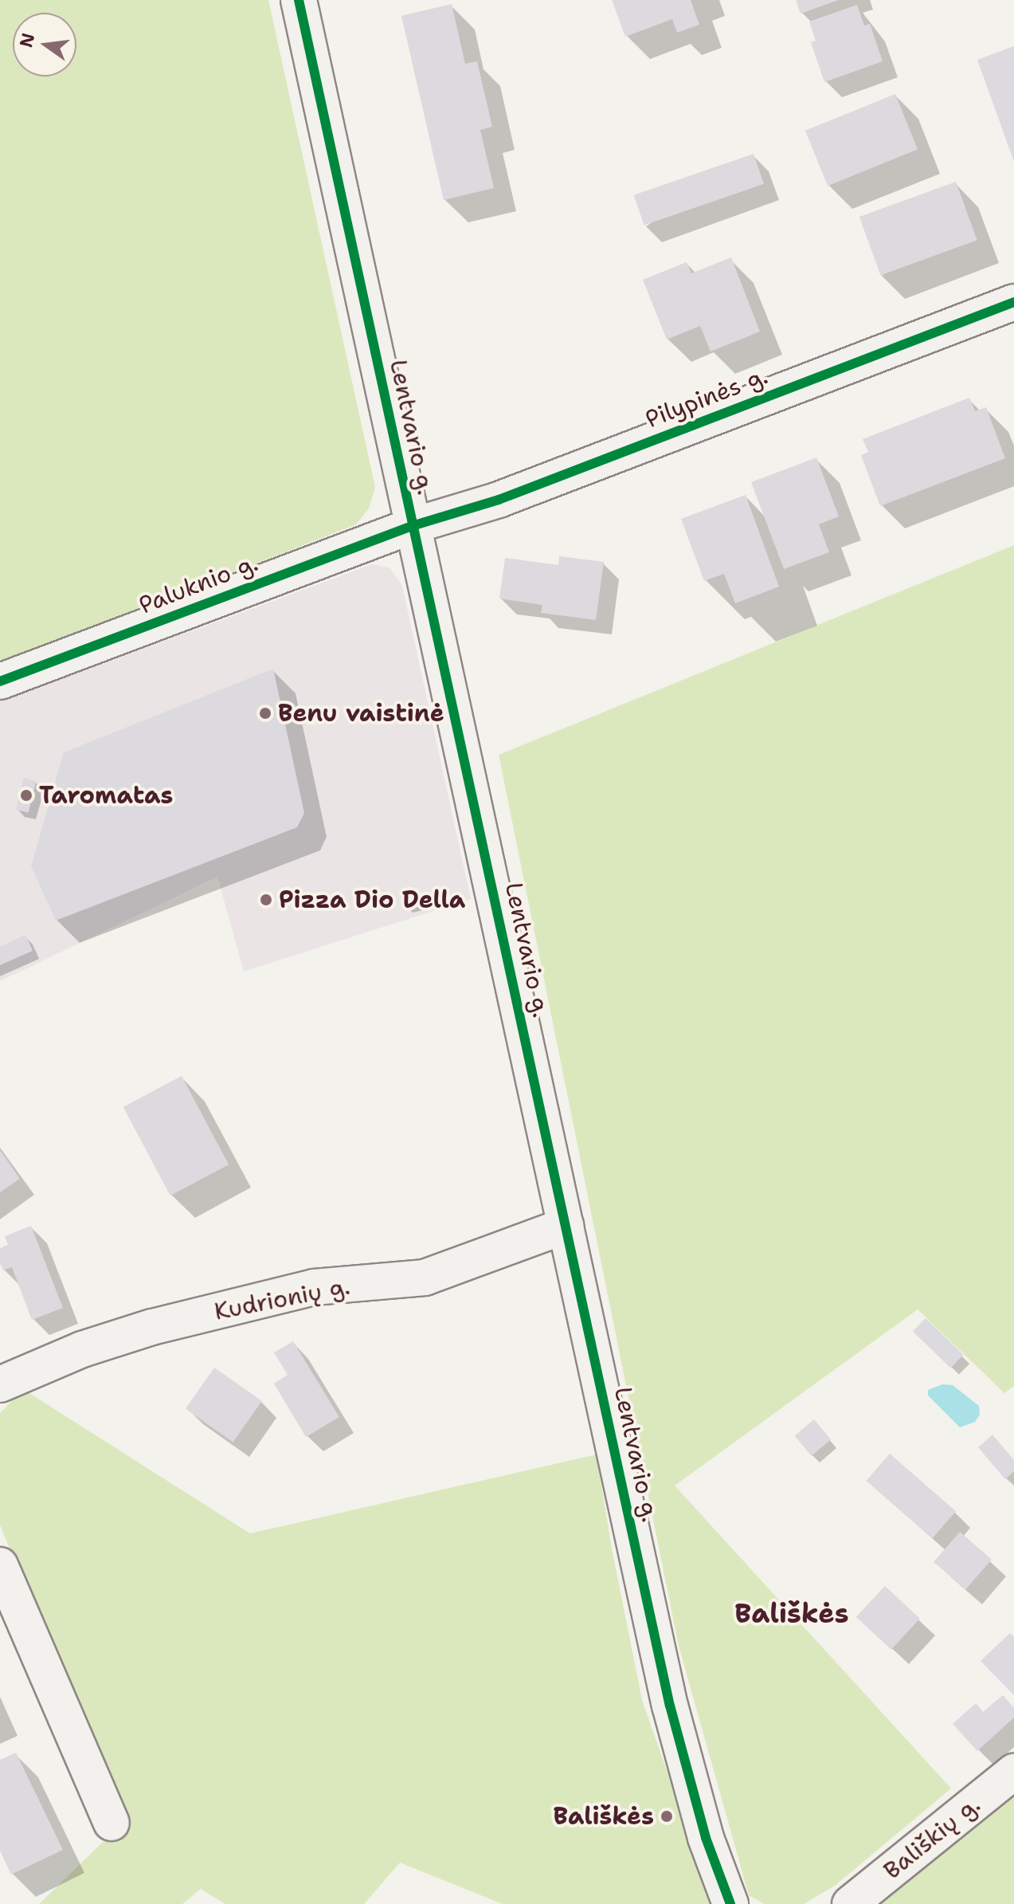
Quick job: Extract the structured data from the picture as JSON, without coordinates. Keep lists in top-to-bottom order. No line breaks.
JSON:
{"streets":{"street":["Pilypinės g.","Lentvario g.","Paluknio g.","Kudrionių g.","Bališkių g."]},"crossings":[["Pilypinės g.","Lentvario g."],["Pilypinės g.","Paluknio g."],["Lentvario g.","Paluknio g."],["Lentvario g.","Kudrionių g."]],"districts":["Bališkės"],"places":["Benu vaistinė","Taromatas","Pizza Dio Della","Bališkės"],"north":"left"}
